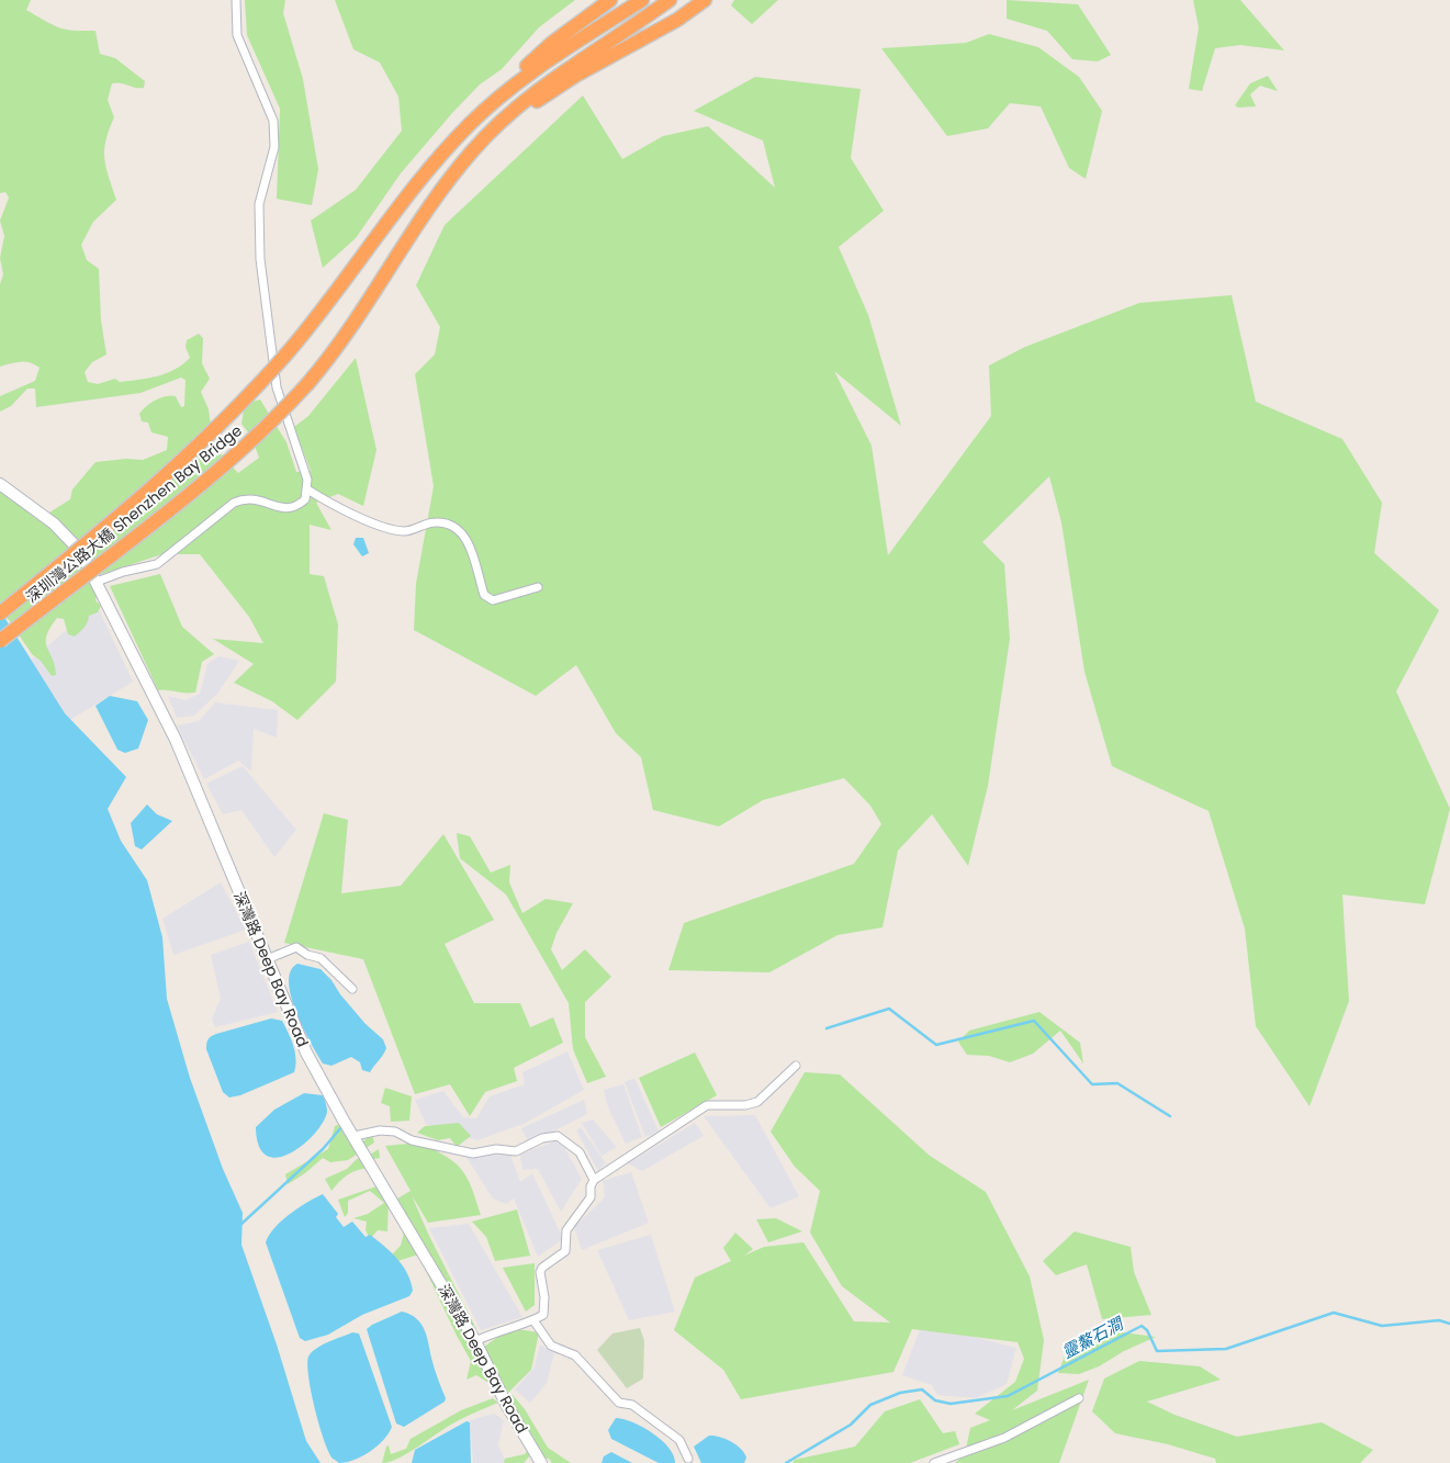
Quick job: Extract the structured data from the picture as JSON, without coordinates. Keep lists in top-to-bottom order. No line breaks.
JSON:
{"streets":{"highway":["深圳灣公路大橋 Shenzhen Bay Bridge"],"street":["深灣路 Deep Bay Road"]},"water":["靈鰲石澗"]}
